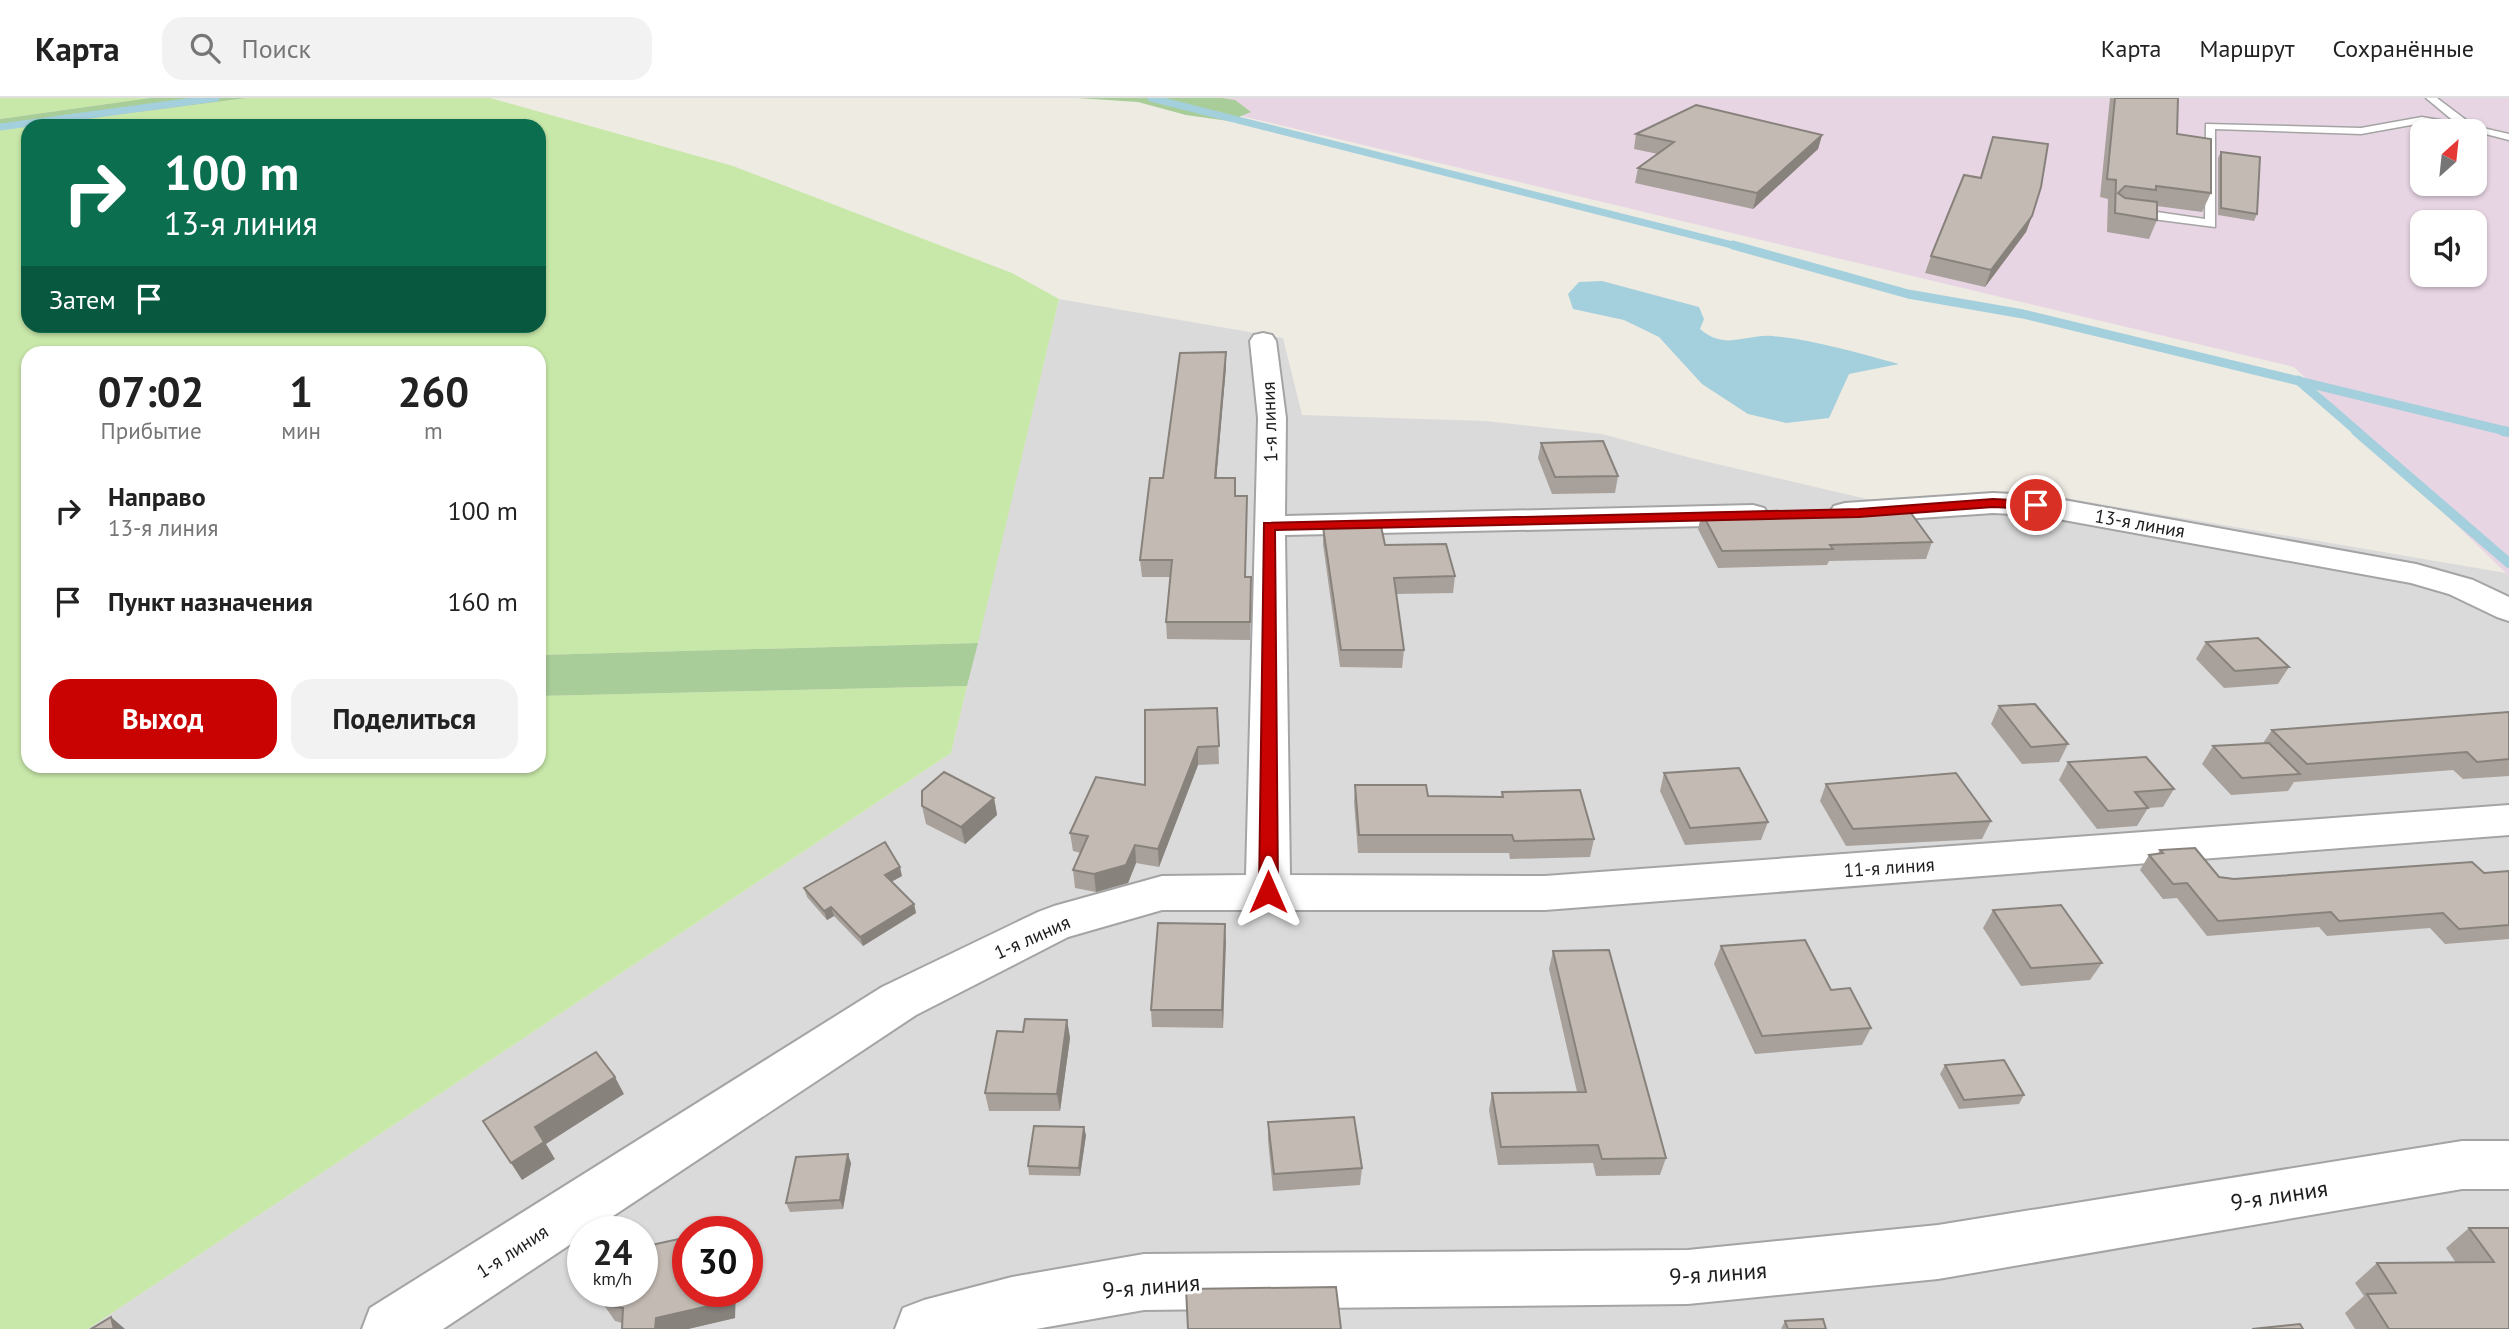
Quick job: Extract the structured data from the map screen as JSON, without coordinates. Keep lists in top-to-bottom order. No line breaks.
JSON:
{"streets":{"street":["1-я линия","13-я линия","11-я линия","9-я линия"]},"crossings":[["1-я линия","11-я линия"]],"north":"top right","page":{"header":"Карта","search":"Поиск","nav":["Карта","Маршрут","Сохранённые"],"turn":["100 m","13-я линия"],"then":"Затем","eta":["07:02","Прибытие","1","мин","260","m"],"list":[{"name":"Направо","note":"13-я линия","value":"100 m"},{"name":"Пункт назначения","value":"160 m"}],"buttons":["Выход","Поделиться"],"speed":"24 km/h","limit":"30"}}
